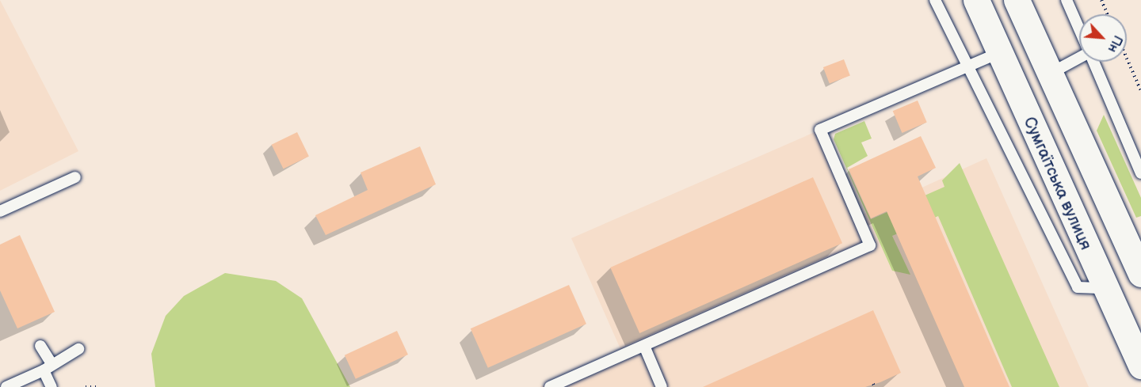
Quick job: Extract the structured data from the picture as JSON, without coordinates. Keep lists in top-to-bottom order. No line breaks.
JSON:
{"streets":{"main road":["Сумгаїтська вулиця"]},"north":"bottom right"}
